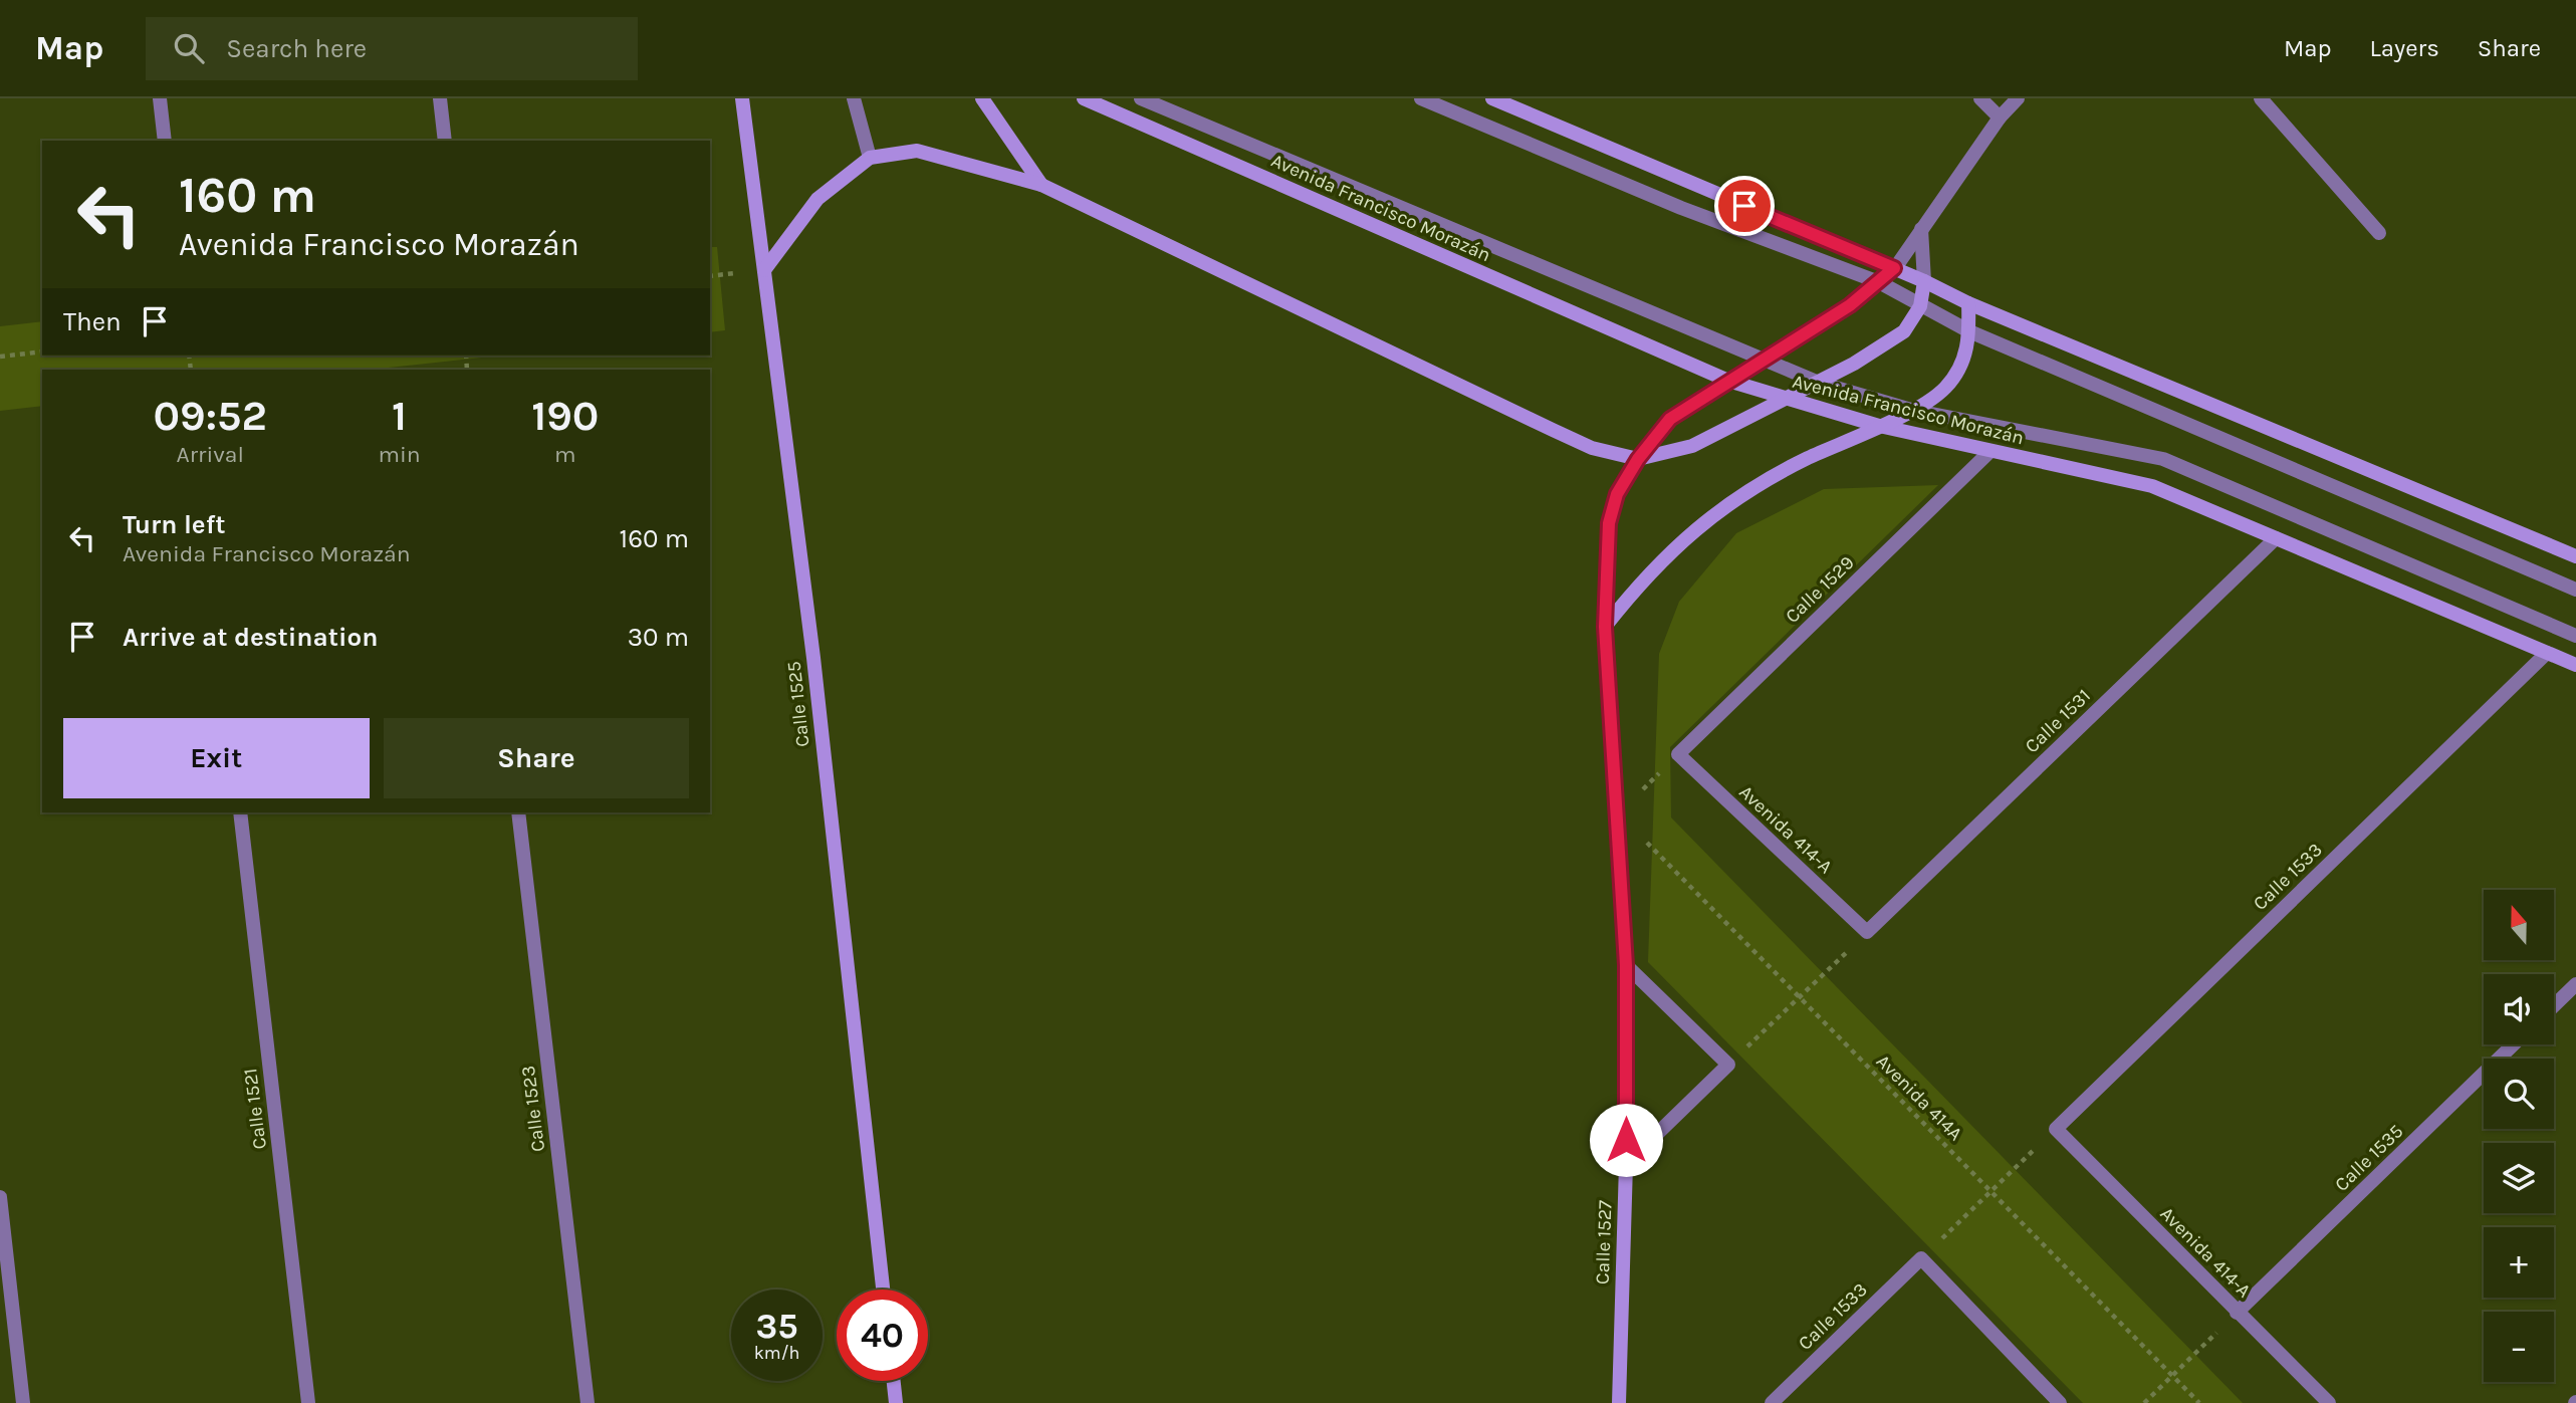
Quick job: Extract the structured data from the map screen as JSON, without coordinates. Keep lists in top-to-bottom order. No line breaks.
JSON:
{"streets":{"street":["Avenida Francisco Morazán","Calle 1529","Calle 1525","Calle 1531","Avenida 414-A","Calle 1533","Calle 1521","Calle 1523","Calle 1535","Calle 1527"],"path":["Avenida 414A"]},"crossings":[["Avenida Francisco Morazán","Calle 1529"],["Avenida Francisco Morazán","Calle 1531"],["Avenida Francisco Morazán","Calle 1533"],["Avenida Francisco Morazán","Calle 1527"],["Calle 1529","Avenida 414-A"],["Calle 1531","Avenida 414-A"],["Avenida 414-A","Calle 1533"],["Avenida 414-A","Calle 1535"],["Avenida 414A","Calle 1527"]],"north":"top","page":{"header":"Map","search":"Search here","nav":["Map","Layers","Share"],"turn":["160 m","Avenida Francisco Morazán"],"then":"Then","eta":["09:52","Arrival","1","min","190","m"],"list":[{"name":"Turn left","note":"Avenida Francisco Morazán","value":"160 m"},{"name":"Arrive at destination","value":"30 m"}],"buttons":["Exit","Share"],"map_buttons":["+","−"],"speed":"35 km/h","limit":"40"}}
